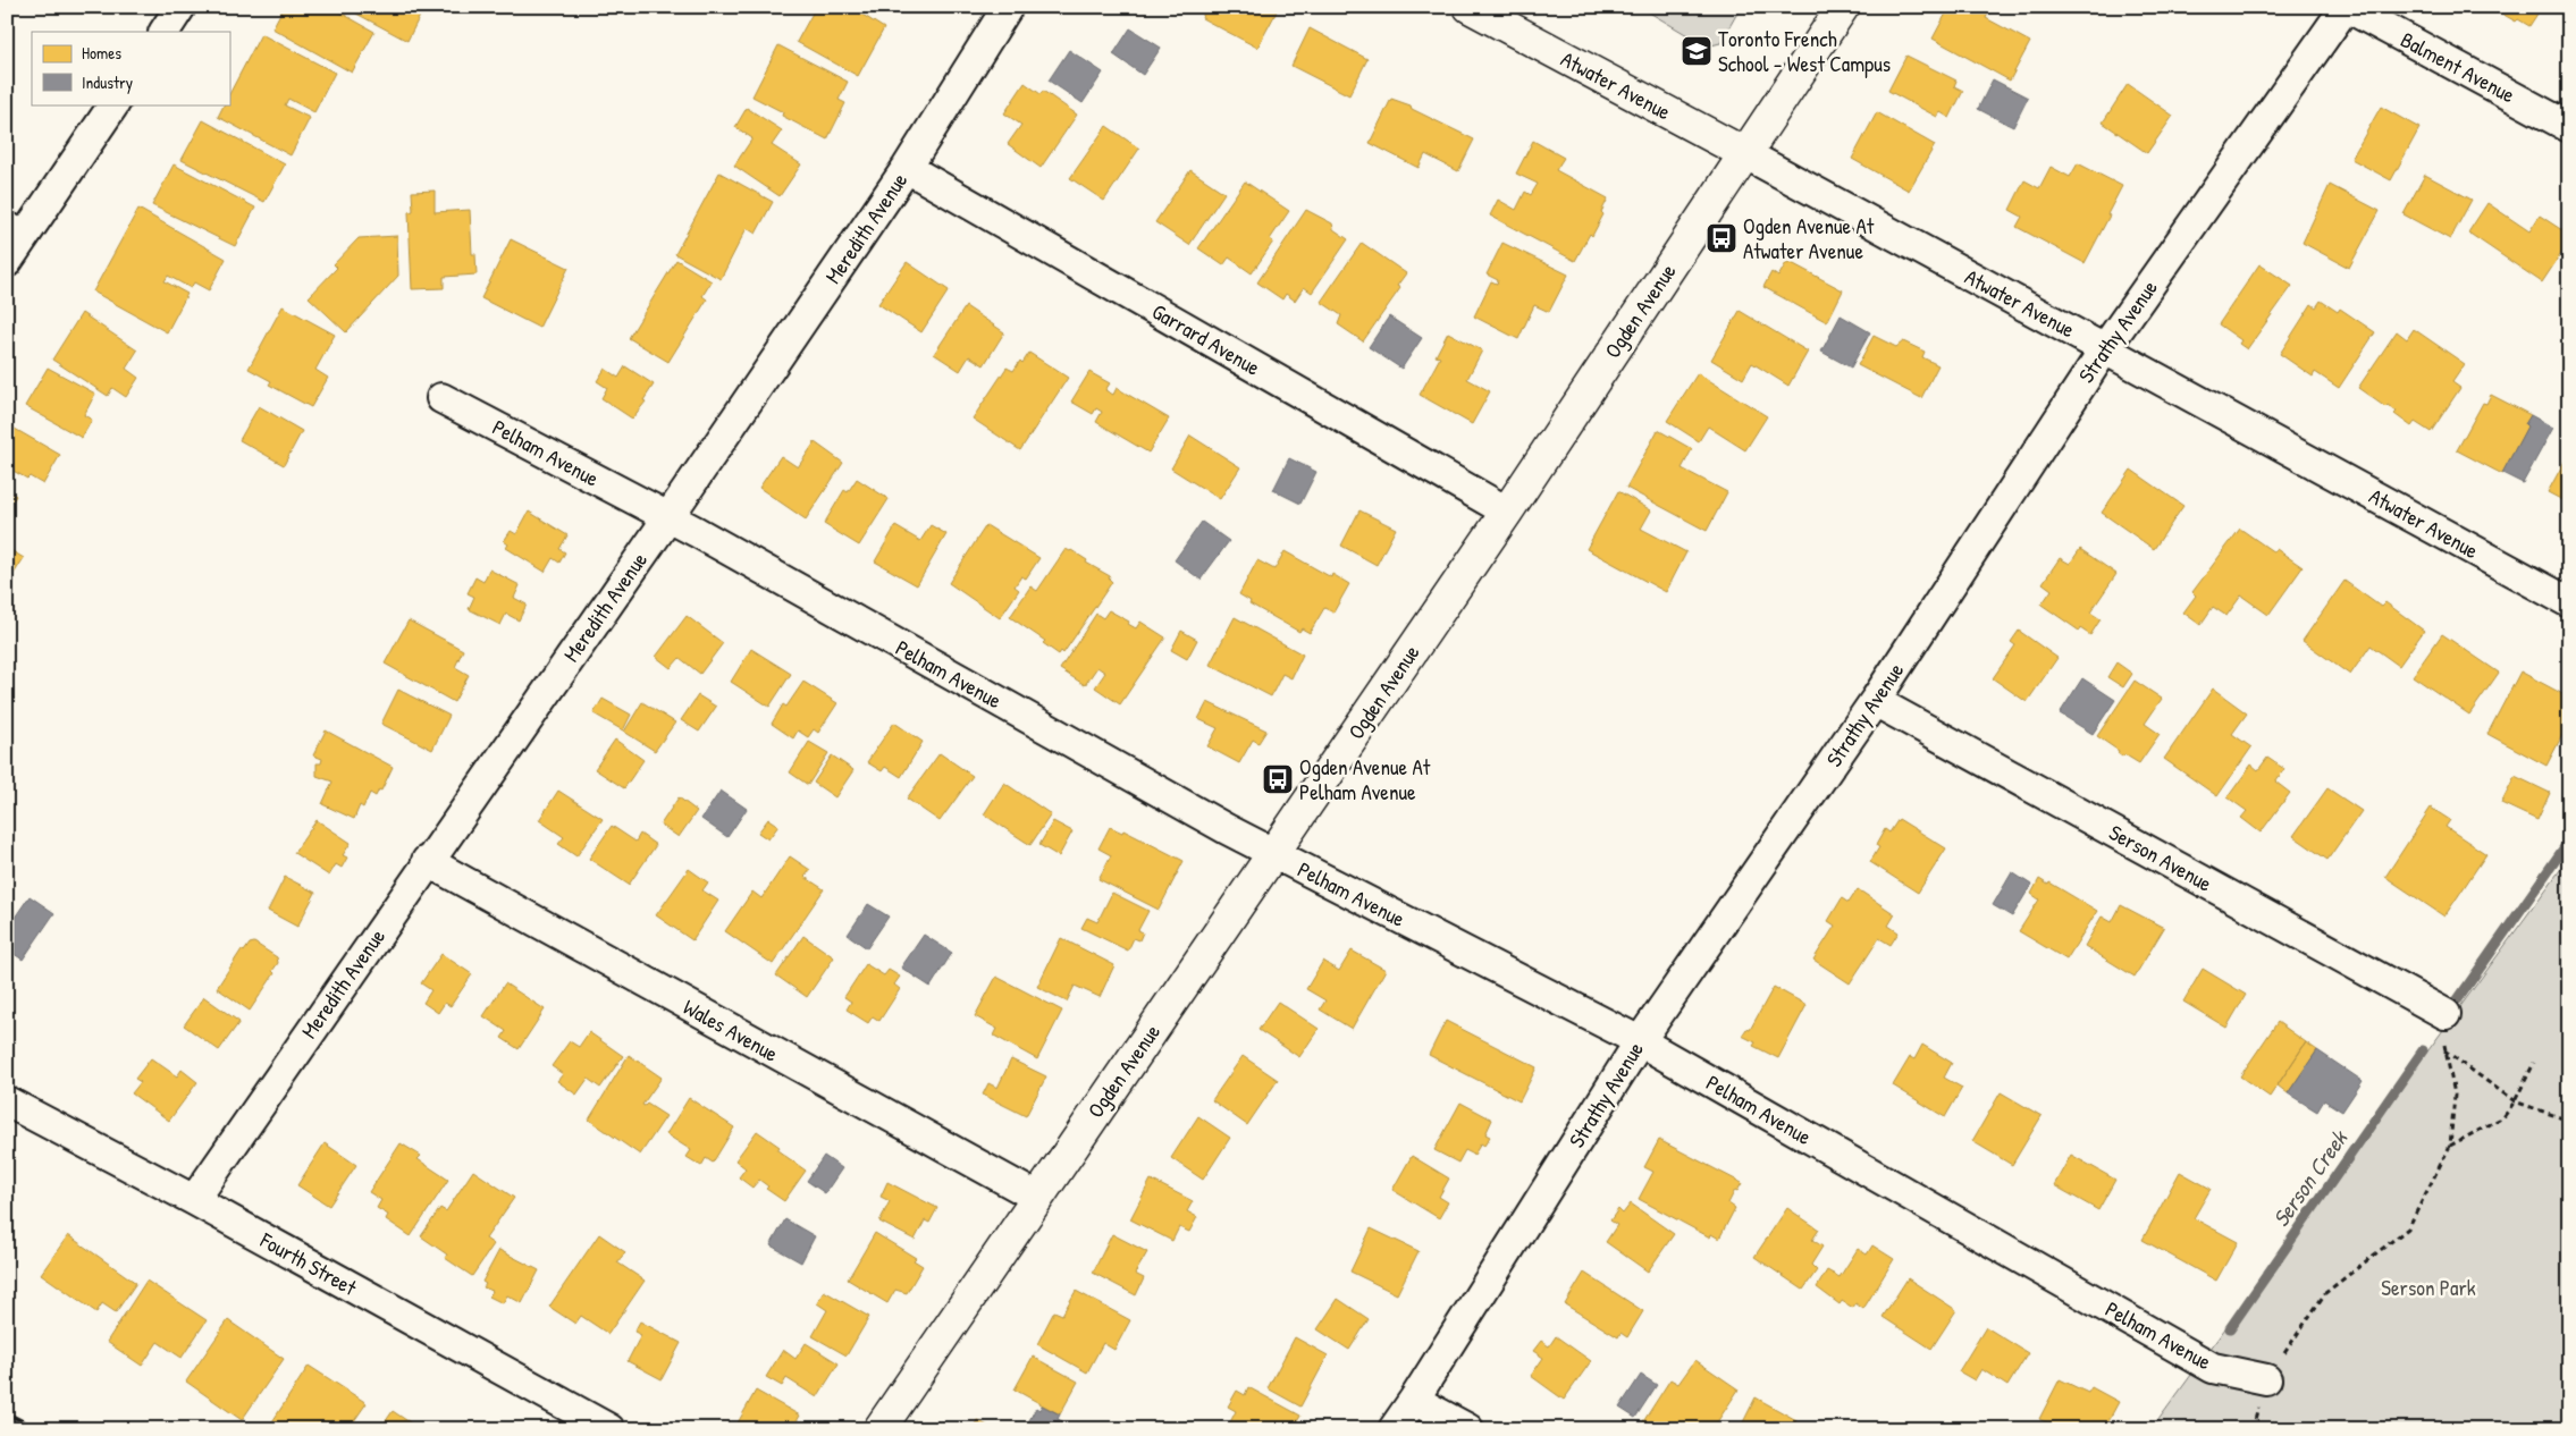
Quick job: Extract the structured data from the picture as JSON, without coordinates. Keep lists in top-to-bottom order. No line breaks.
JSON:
{"streets":{"street":["Balment Avenue","Atwater Avenue","Meredith Avenue","Ogden Avenue","Strathy Avenue","Garrard Avenue","Pelham Avenue","Serson Avenue","Wales Avenue","Fourth Street"]},"crossings":[["Balment Avenue","Strathy Avenue"],["Atwater Avenue","Ogden Avenue"],["Atwater Avenue","Strathy Avenue"],["Meredith Avenue","Garrard Avenue"],["Meredith Avenue","Pelham Avenue"],["Meredith Avenue","Wales Avenue"],["Meredith Avenue","Fourth Street"],["Ogden Avenue","Garrard Avenue"],["Ogden Avenue","Pelham Avenue"],["Ogden Avenue","Wales Avenue"],["Strathy Avenue","Pelham Avenue"],["Strathy Avenue","Serson Avenue"]],"water":["Serson Creek"],"parks":["Serson Park"],"places":{"school or university":["Toronto French School - West Campus"],"bus stop":["Ogden Avenue At Atwater Avenue","Ogden Avenue At Pelham Avenue"]},"legend":["Homes","Industry"]}
